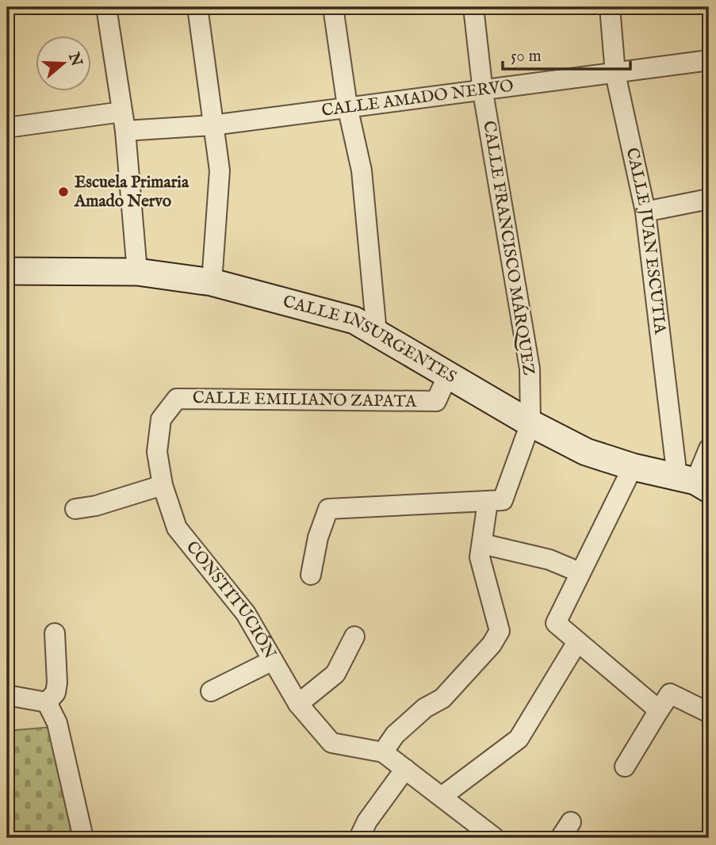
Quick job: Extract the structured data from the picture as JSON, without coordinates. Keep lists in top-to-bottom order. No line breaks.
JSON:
{"streets":{"main road":["CALLE INSURGENTES"],"street":["CALLE AMADO NERVO","CALLE JUAN ESCUTIA","CALLE FRANCISCO MÁRQUEZ","CALLE EMILIANO ZAPATA","CONSTITUCIÓN"]},"crossings":[["CALLE AMADO NERVO","CALLE JUAN ESCUTIA"],["CALLE AMADO NERVO","CALLE FRANCISCO MÁRQUEZ"],["CALLE JUAN ESCUTIA","CALLE INSURGENTES"],["CALLE FRANCISCO MÁRQUEZ","CALLE INSURGENTES"],["CALLE INSURGENTES","CALLE EMILIANO ZAPATA"],["CALLE EMILIANO ZAPATA","CONSTITUCIÓN"]],"places":["Escuela Primaria Amado Nervo"],"scale_bar":"50 m","north":"right"}
